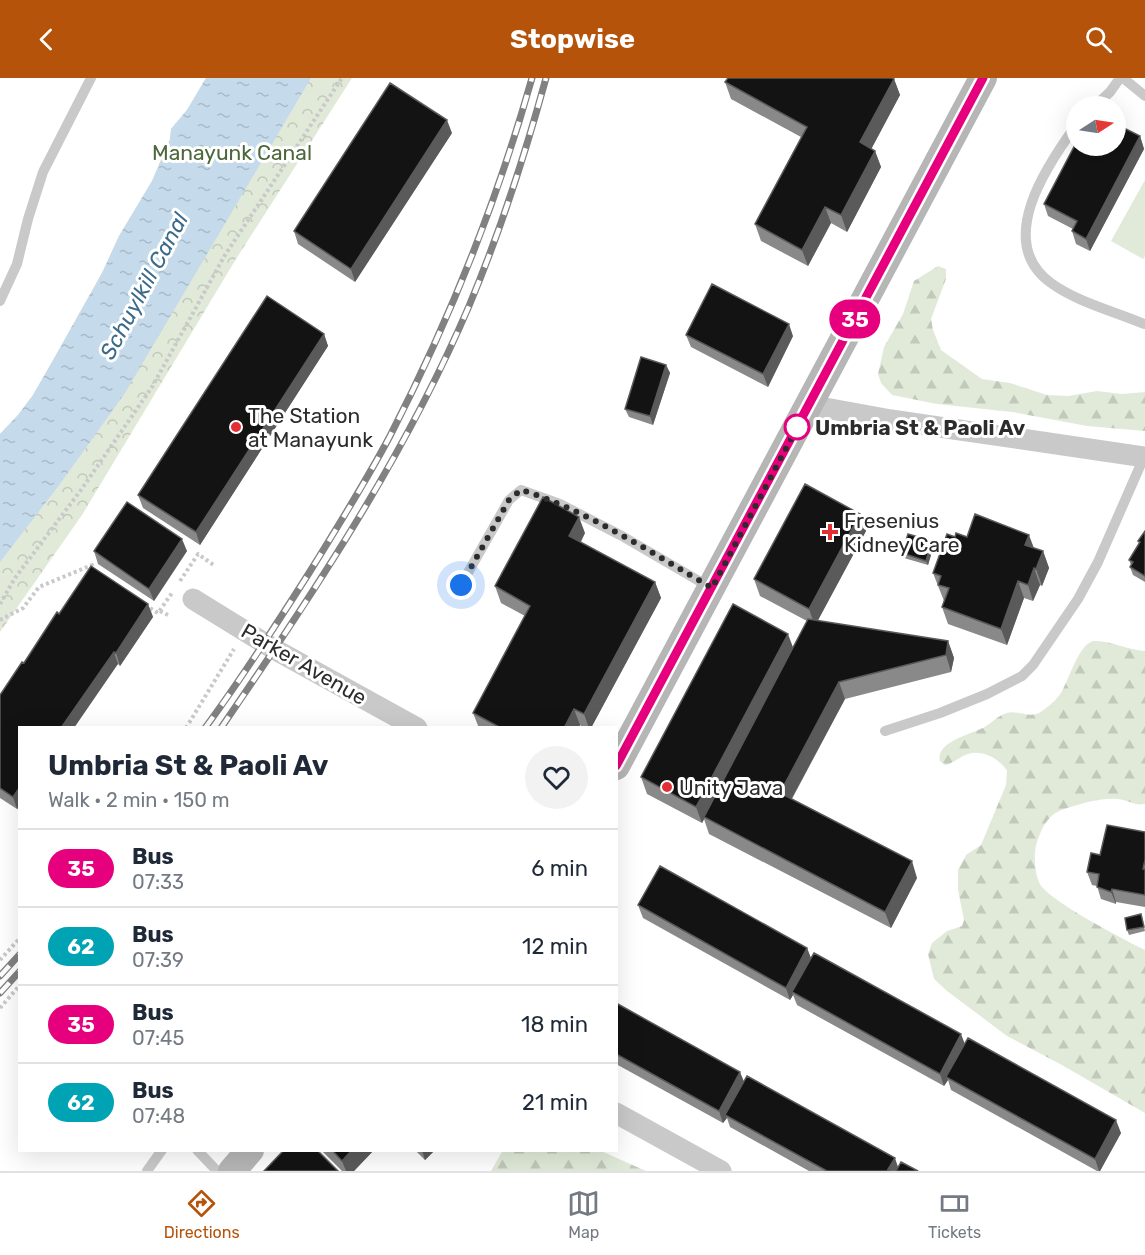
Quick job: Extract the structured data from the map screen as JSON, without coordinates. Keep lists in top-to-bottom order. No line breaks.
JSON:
{"streets":{"street":["Parker Avenue"]},"water":["Schuylkill Canal"],"parks":["Manayunk Canal"],"places":{"other":["The Station at Manayunk","Umbria St & Paoli Av","Unity Java"],"health":["Fresenius Kidney Care"]},"lines":["bus line 35"],"north":"right","page":{"header":"Stopwise","on_map":"35","heading":["Umbria St & Paoli Av","Walk · 2 min · 150 m"],"list":[{"mark":"35","name":"Bus","note":"07:33","value":"6 min"},{"mark":"62","name":"Bus","note":"07:39","value":"12 min"},{"mark":"35","name":"Bus","note":"07:45","value":"18 min"},{"mark":"62","name":"Bus","note":"07:48","value":"21 min"}],"tabs":["Directions","Map","Tickets"]}}
